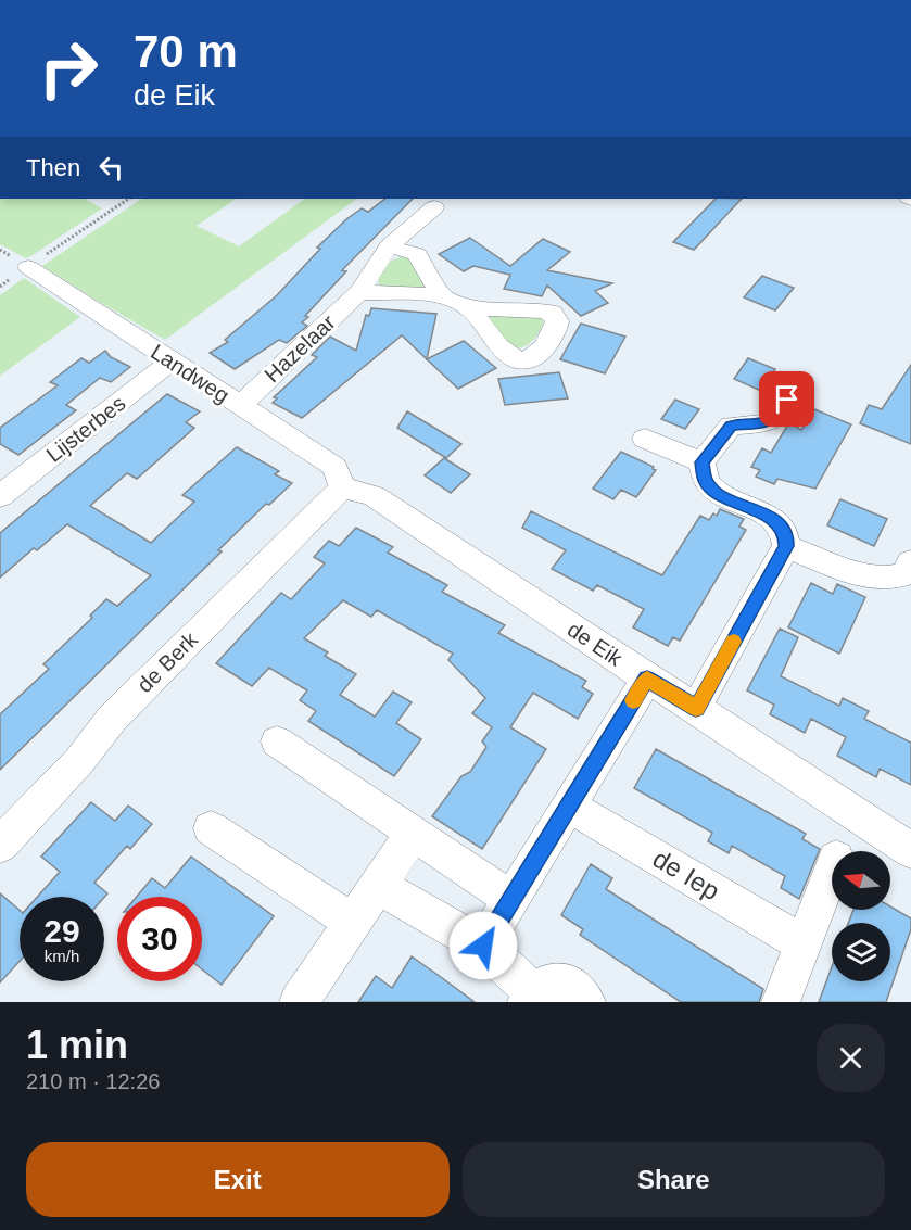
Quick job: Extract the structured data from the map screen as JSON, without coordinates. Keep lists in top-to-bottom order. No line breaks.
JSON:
{"streets":{"street":["Hazelaar","Landweg","Lijsterbes","de Eik","de Berk","de Iep"]},"crossings":[["Hazelaar","Landweg"],["Landweg","Lijsterbes"],["Landweg","de Eik"],["Landweg","de Berk"],["de Eik","de Berk"]],"north":"left","page":{"turn":["70 m","de Eik"],"then":"Then","speed":"29 km/h","limit":"30","heading":["1 min","210 m · 12:26"],"buttons":["Exit","Share"]}}
